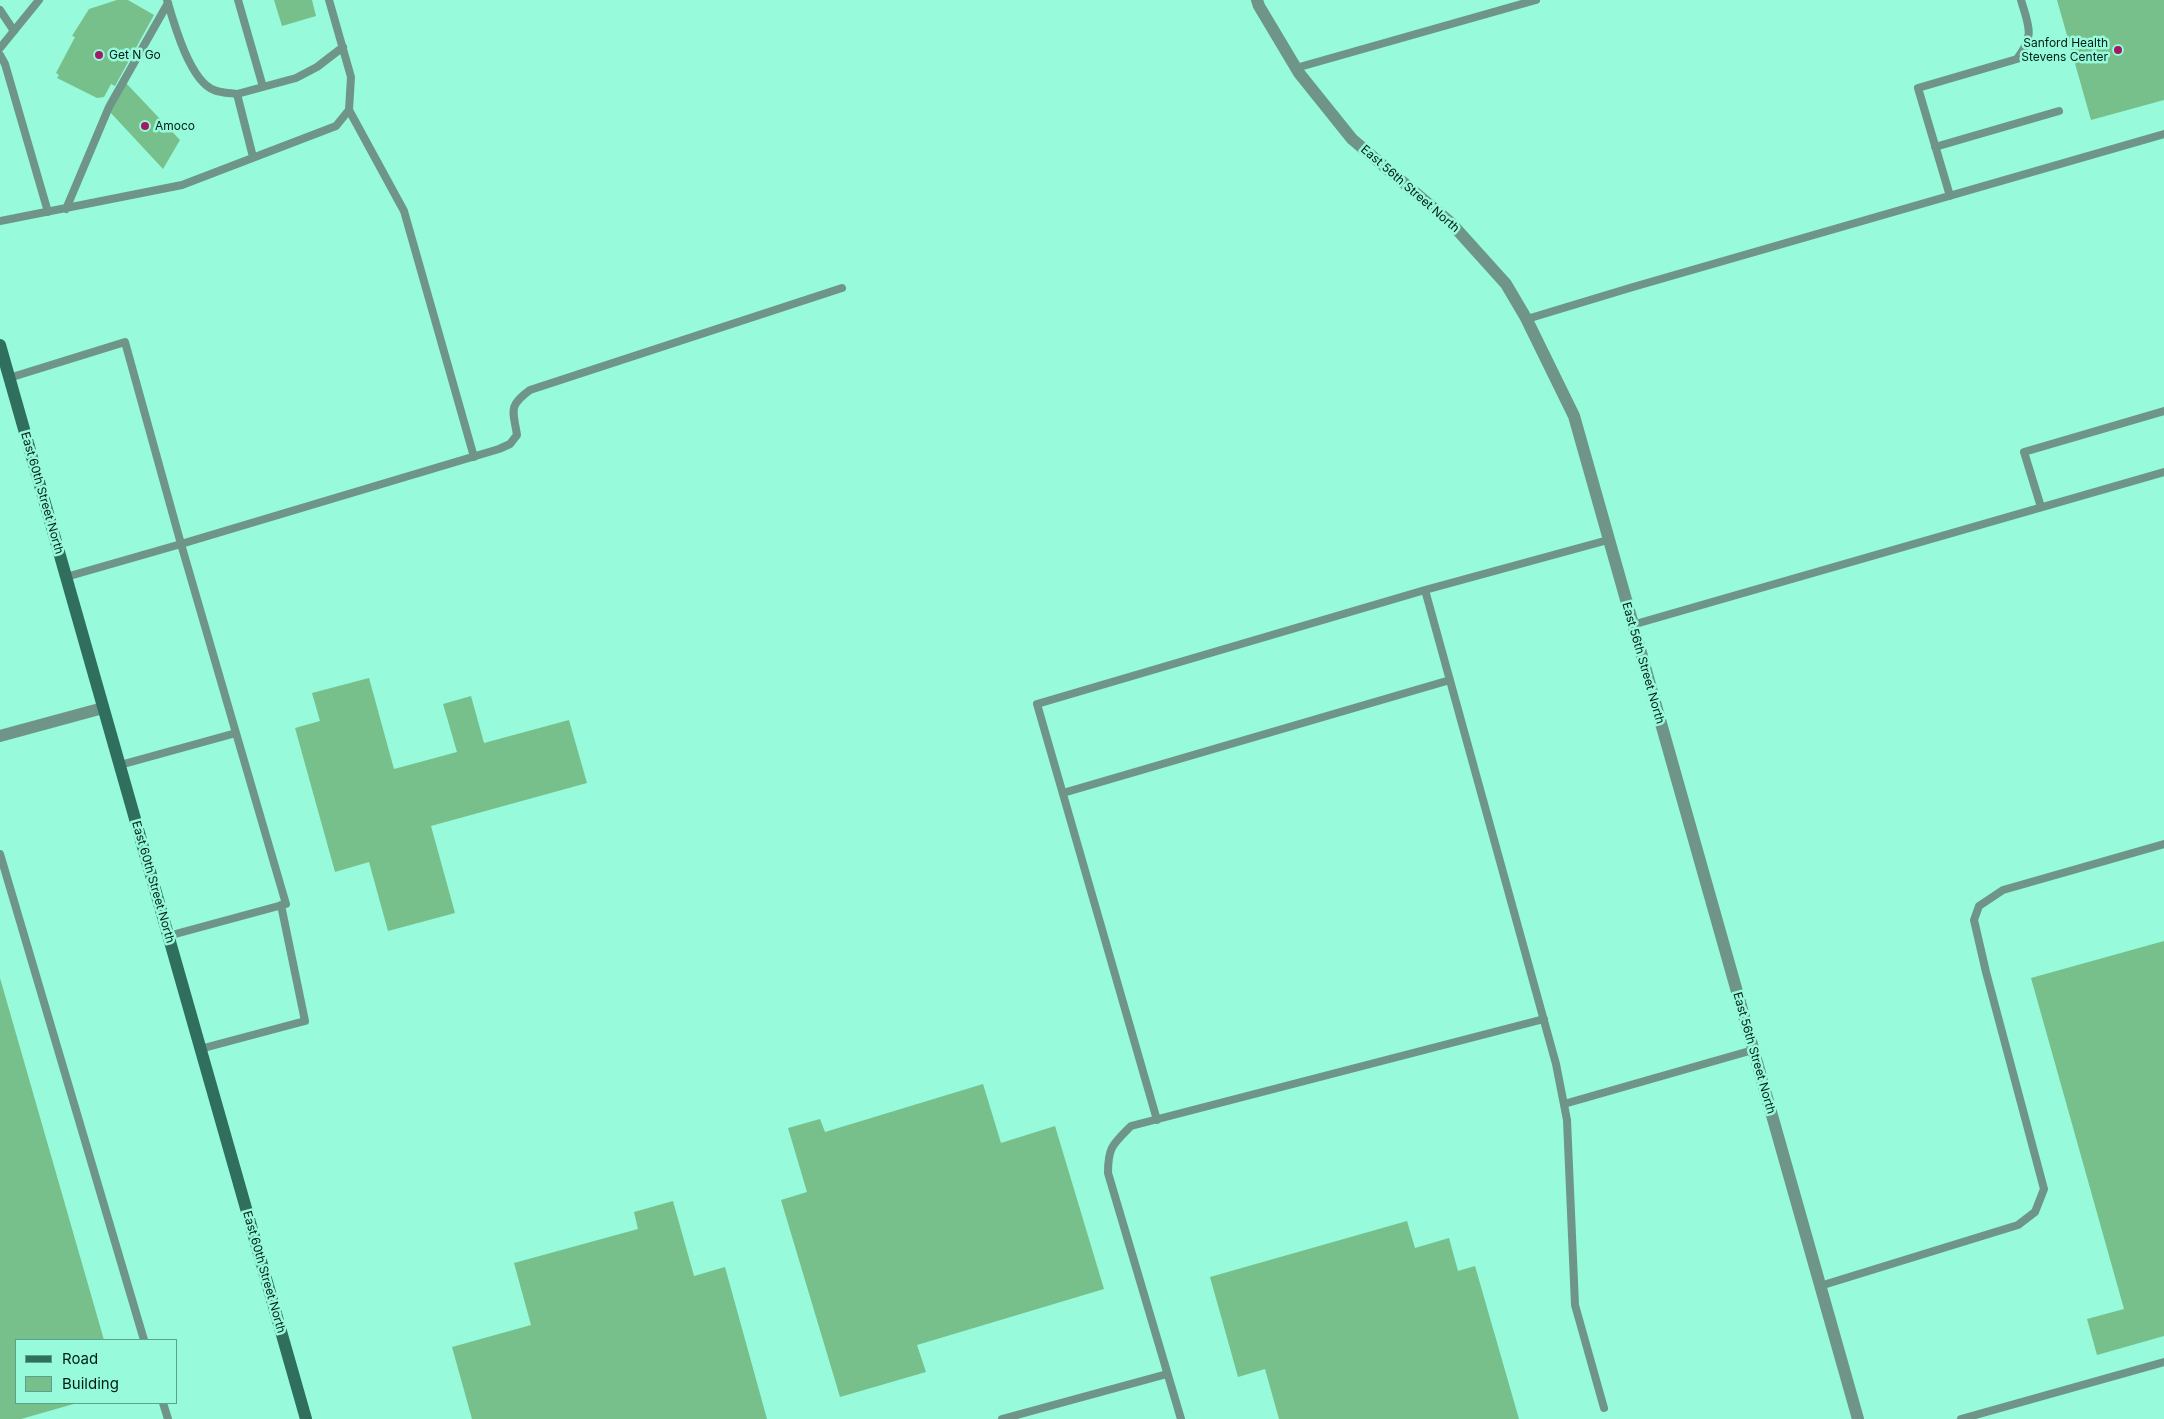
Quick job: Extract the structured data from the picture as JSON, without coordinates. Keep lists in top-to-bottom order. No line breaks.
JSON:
{"streets":{"main road":["East 60th Street North"],"street":["East 56th Street North"]},"places":["Sanford Health Stevens Center","Get N Go","Amoco"],"legend":["Road","Building"]}
